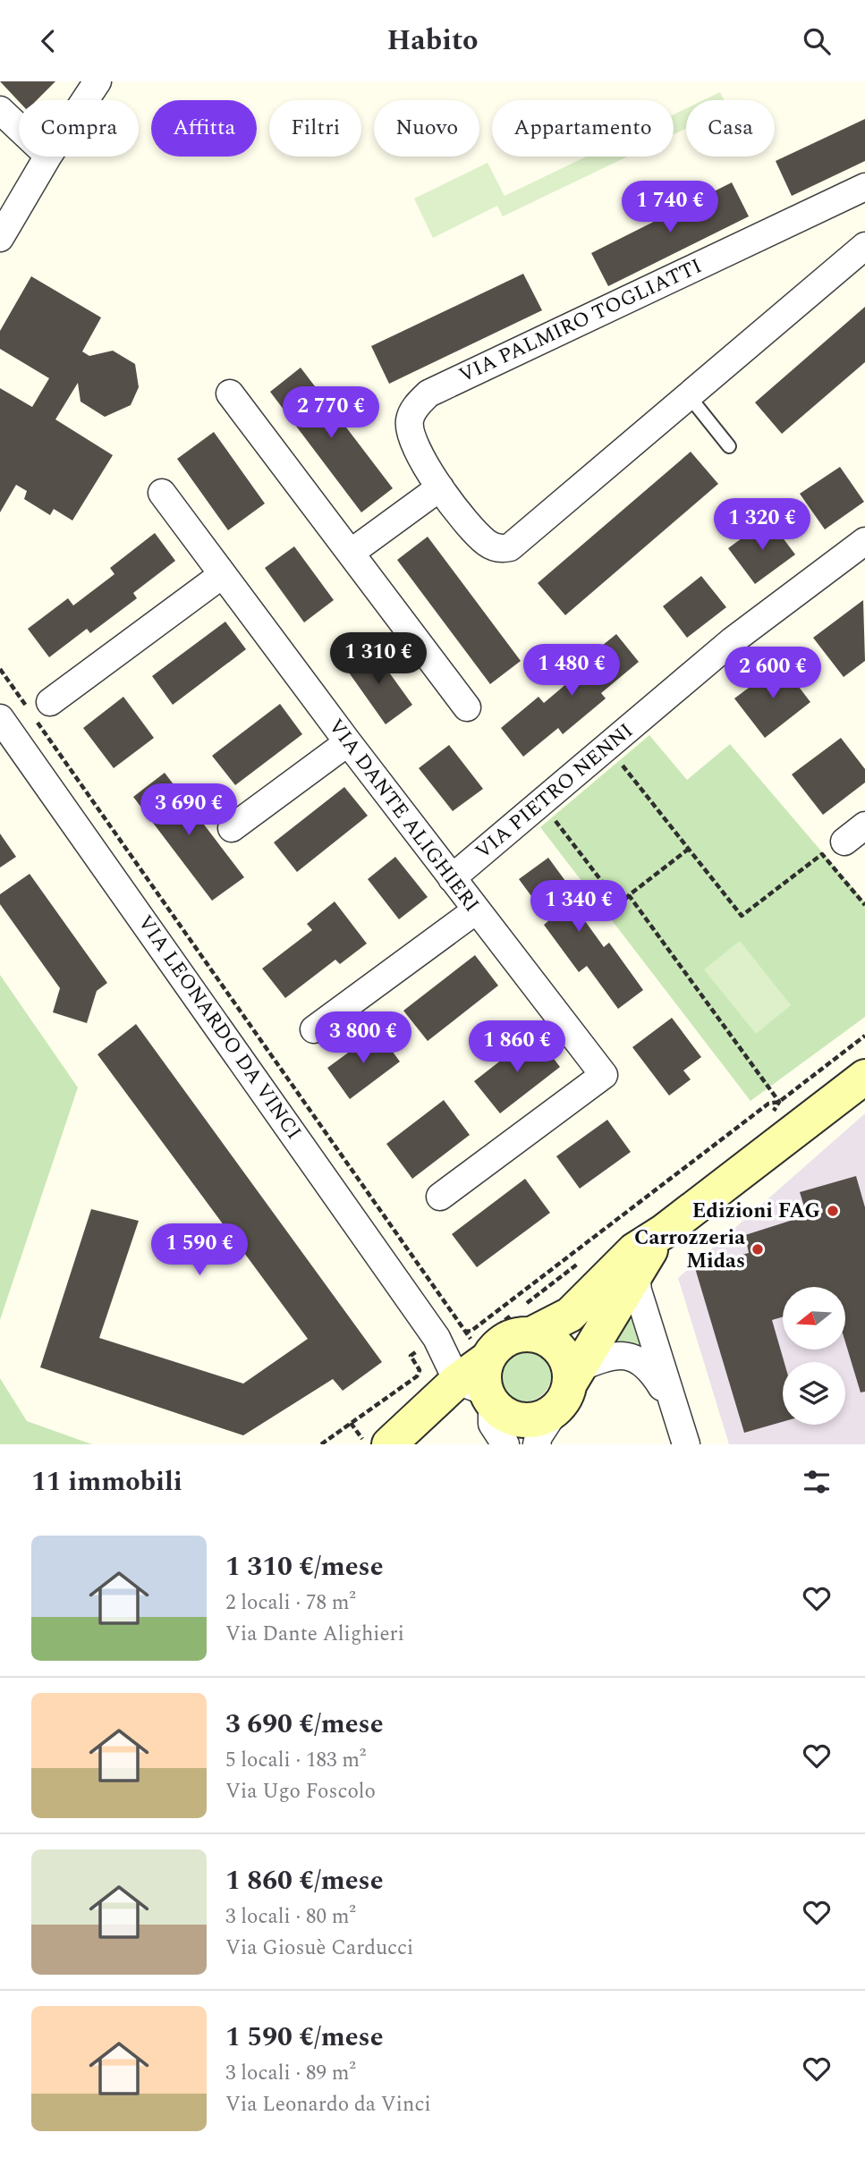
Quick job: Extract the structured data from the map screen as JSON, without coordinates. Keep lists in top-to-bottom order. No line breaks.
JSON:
{"streets":{"street":["VIA PALMIRO TOGLIATTI","VIA PIETRO NENNI","VIA DANTE ALIGHIERI","VIA LEONARDO DA VINCI"]},"crossings":[["VIA PIETRO NENNI","VIA DANTE ALIGHIERI"]],"places":["Edizioni FAG","Carrozzeria Midas"],"north":"left","page":{"header":"Habito","chip":["Compra","Affitta","Filtri","Nuovo","Appartamento","Casa"],"price":["1 740 €","2 770 €","1 320 €","1 310 €","1 480 €","2 600 €","3 690 €","1 340 €","3 800 €","1 860 €","1 590 €"],"heading":"11 immobili","list":[{"name":"1 310 €/mese","note":"2 locali · 78 m² · Via Dante Alighieri"},{"name":"3 690 €/mese","note":"5 locali · 183 m² · Via Ugo Foscolo"},{"name":"1 860 €/mese","note":"3 locali · 80 m² · Via Giosuè Carducci"},{"name":"1 590 €/mese","note":"3 locali · 89 m² · Via Leonardo da Vinci"}]}}
